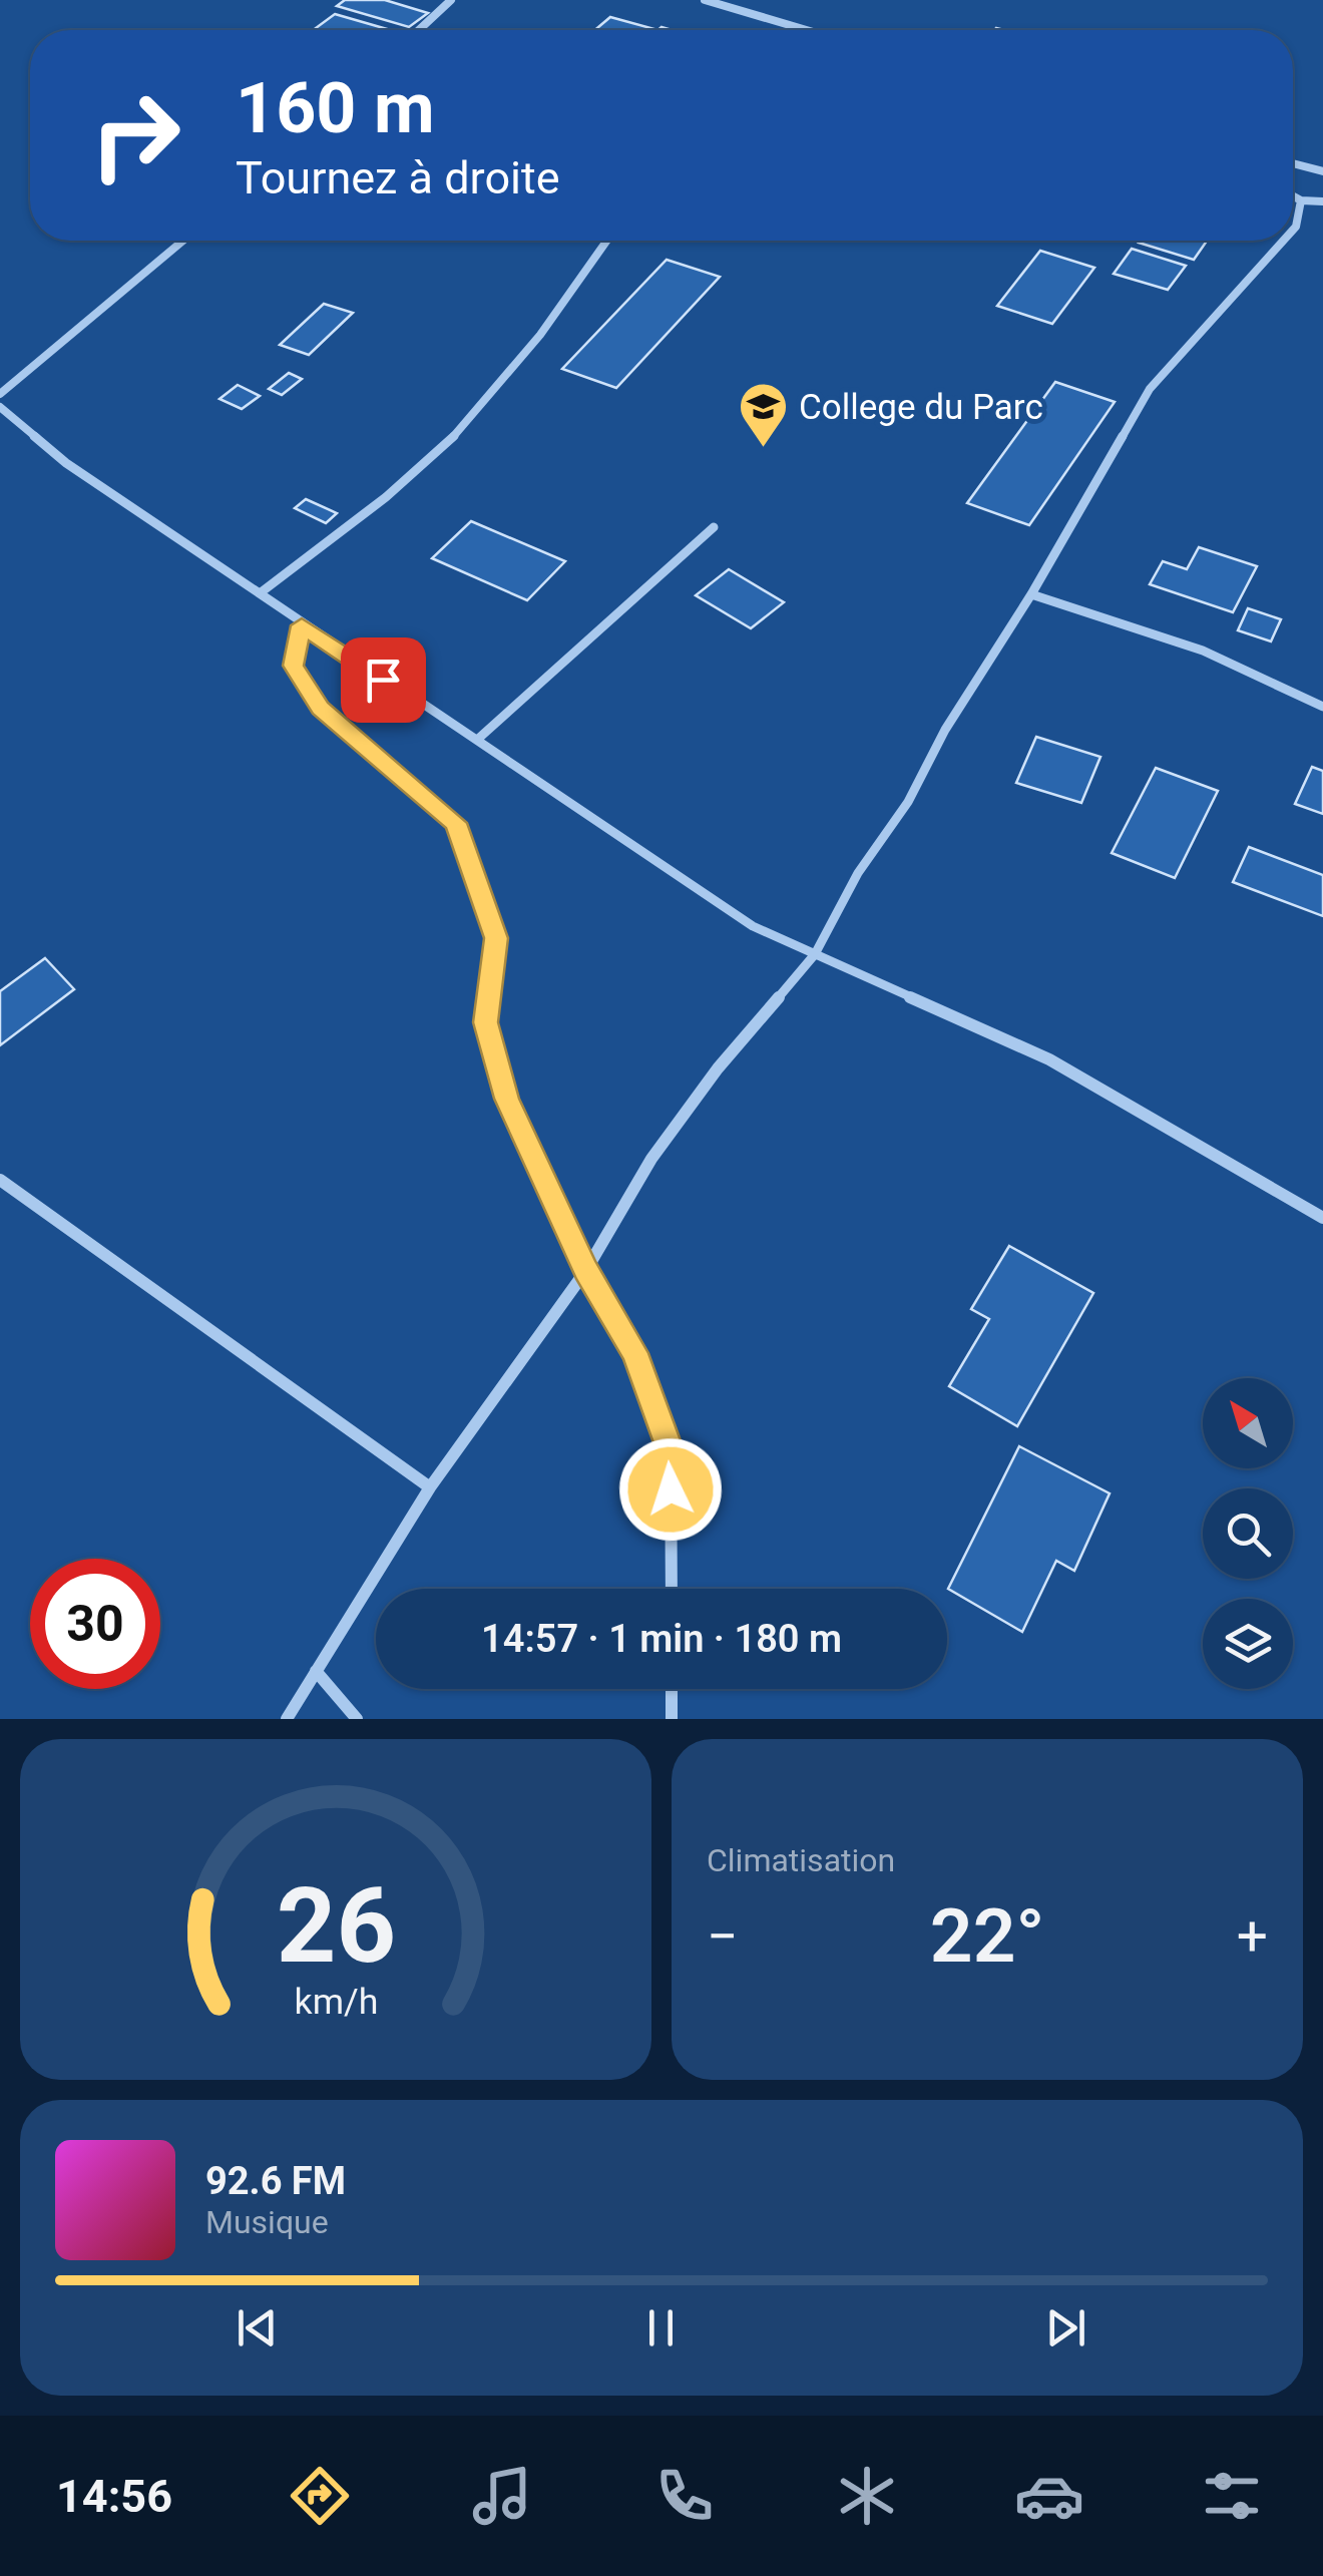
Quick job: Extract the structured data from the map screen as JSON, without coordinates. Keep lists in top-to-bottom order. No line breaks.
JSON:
{"places":{"school or university":["College du Parc"]},"north":"top left","page":{"turn":["160 m","Tournez à droite"],"limit":"30","trip":"14:57 · 1 min · 180 m","tile":"Climatisation","heat":["−","22°","+"],"song":["92.6 FM","Musique"],"tabs":"14:56","gauge":["26","km/h"]}}
